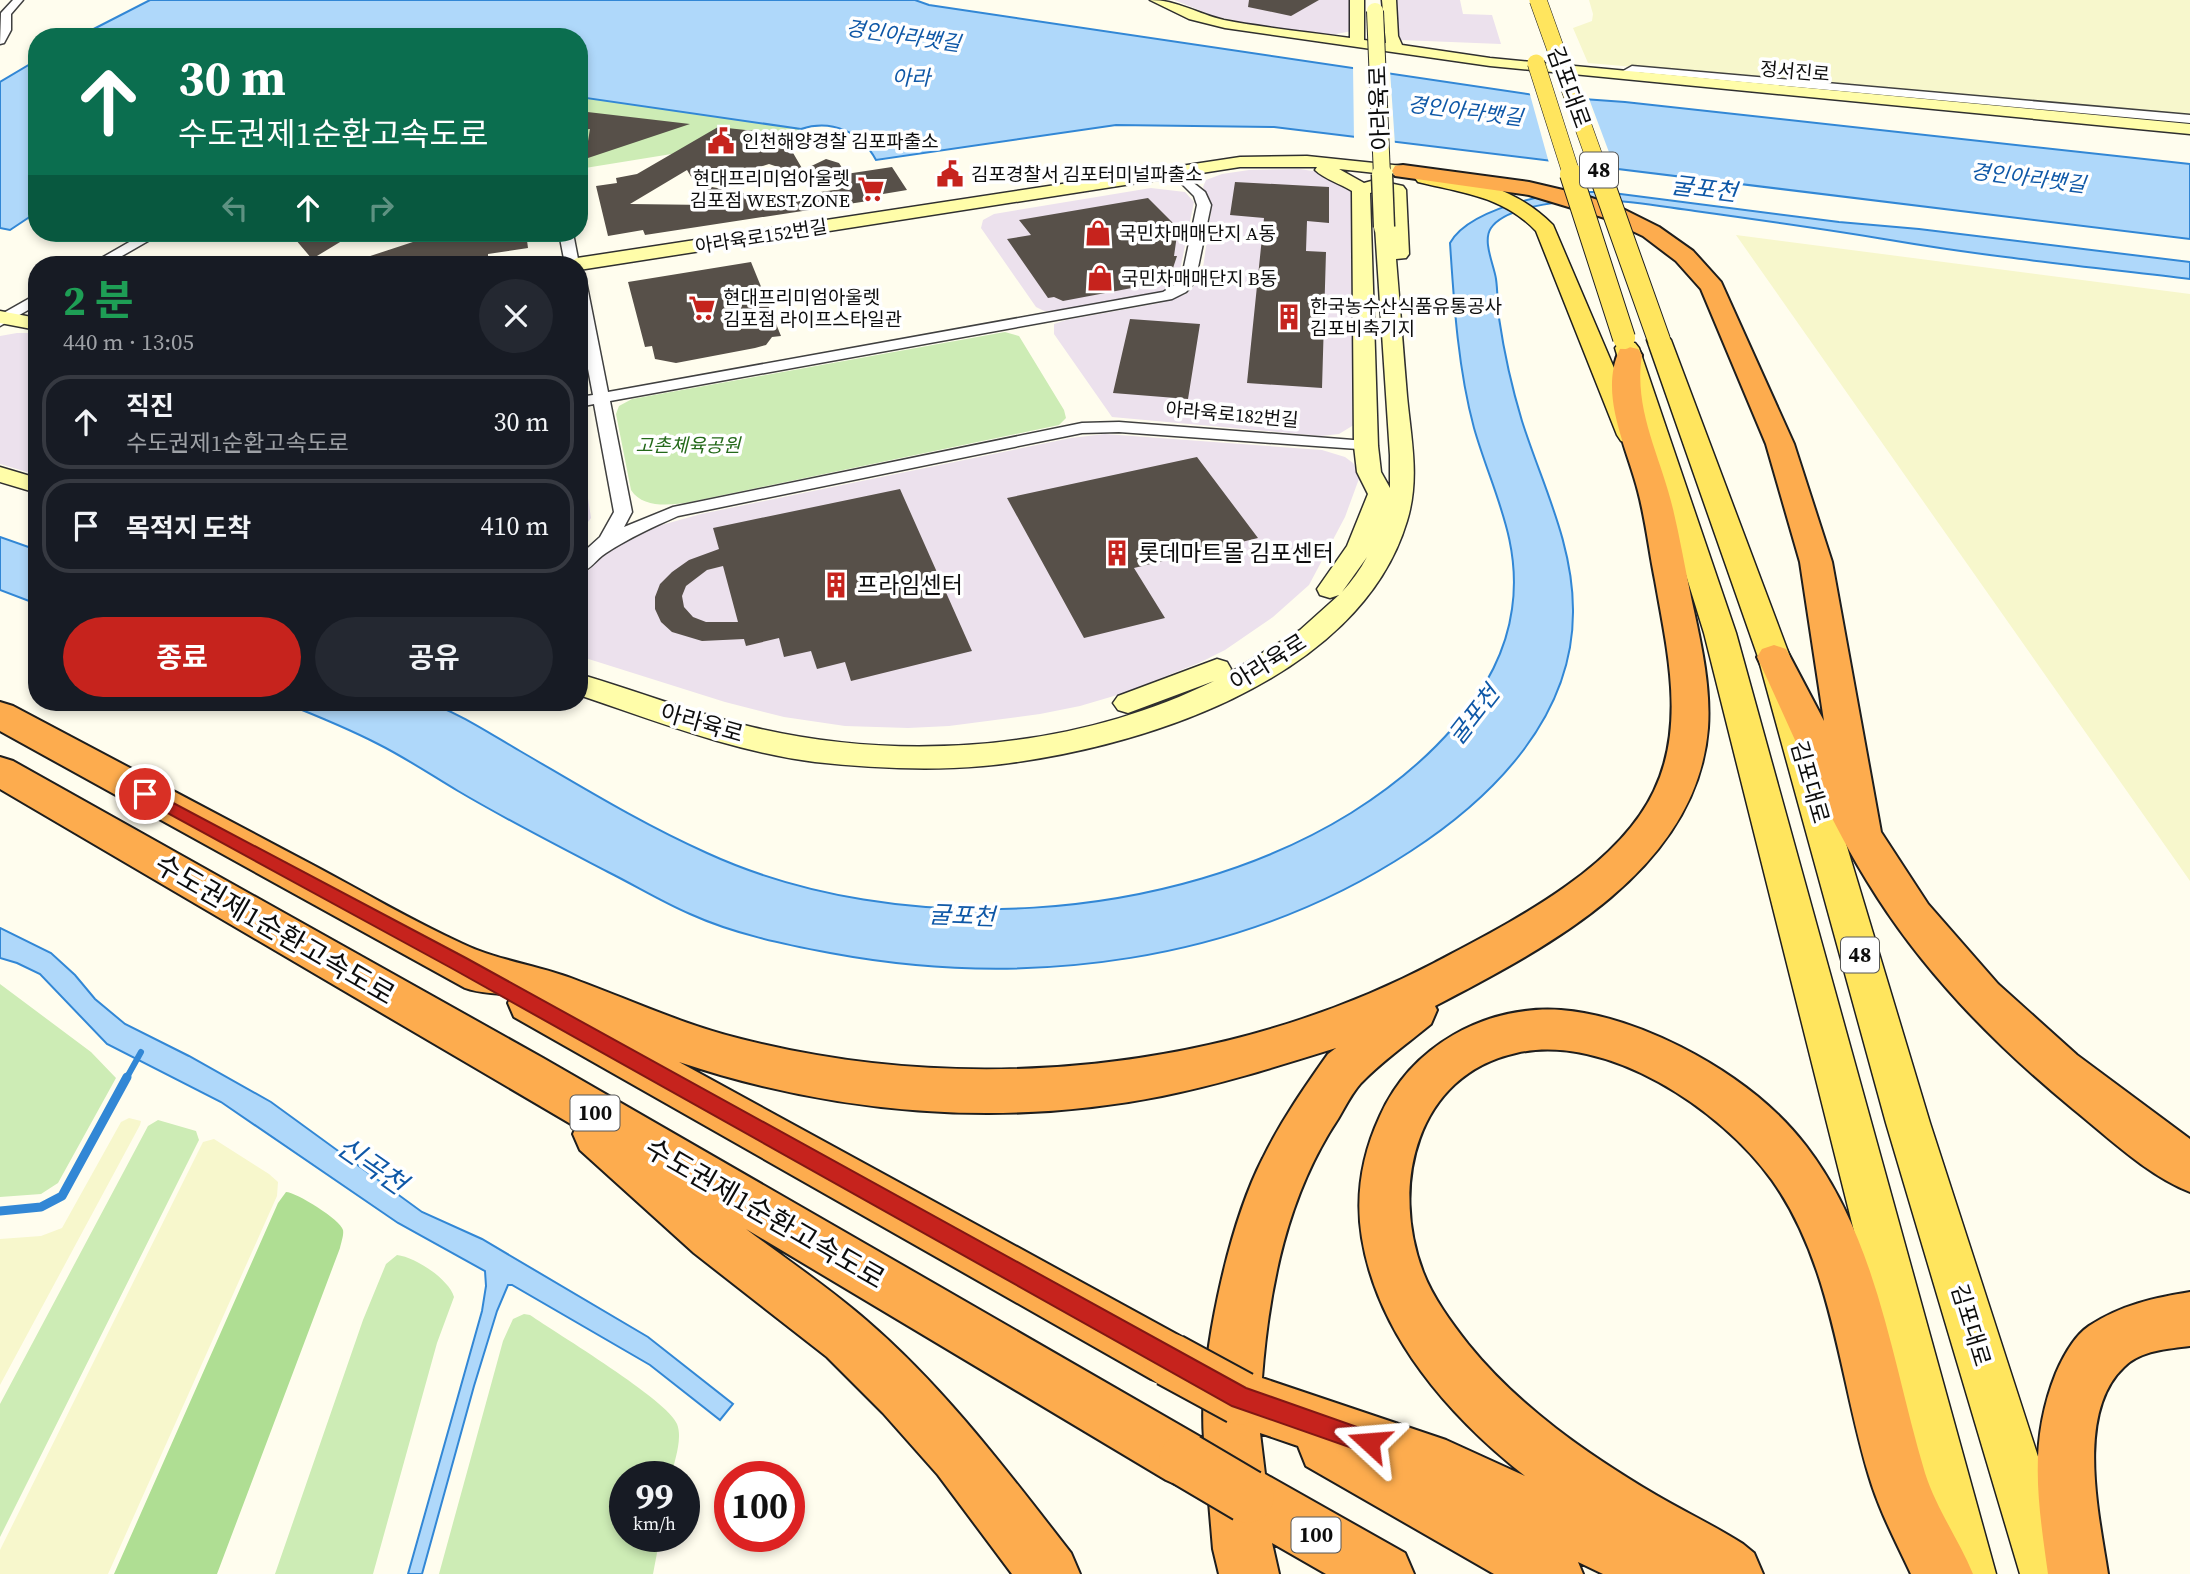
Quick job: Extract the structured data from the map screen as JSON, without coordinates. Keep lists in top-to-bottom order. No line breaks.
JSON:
{"streets":{"highway":["수도권제1순환고속도로","100"],"main road":["김포대로","48"],"street":["정서진로","아라육로","아라육로152번길","아라육로182번길"]},"water":["경인아라뱃길","아라","굴포천","신곡천"],"parks":["고촌체육공원"],"places":{"public building":["인천해양경찰 김포파출소","김포경찰서 김포터미널파출소"],"supermarket":["현대프리미엄아울렛 김포점 WEST ZONE","현대프리미엄아울렛 김포점 라이프스타일관"],"shop":["국민차매매단지 A동","국민차매매단지 B동"],"building":["한국농수산식품유통공사 김포비축기지","롯데마트몰 김포센터","프라임센터"]},"page":{"turn":["30 m","수도권제1순환고속도로"],"heading":["2 분","440 m · 13:05"],"list":[{"name":"직진","note":"수도권제1순환고속도로","value":"30 m"},{"name":"목적지 도착","value":"410 m"}],"buttons":["종료","공유"],"speed":"99 km/h","limit":"100"}}
